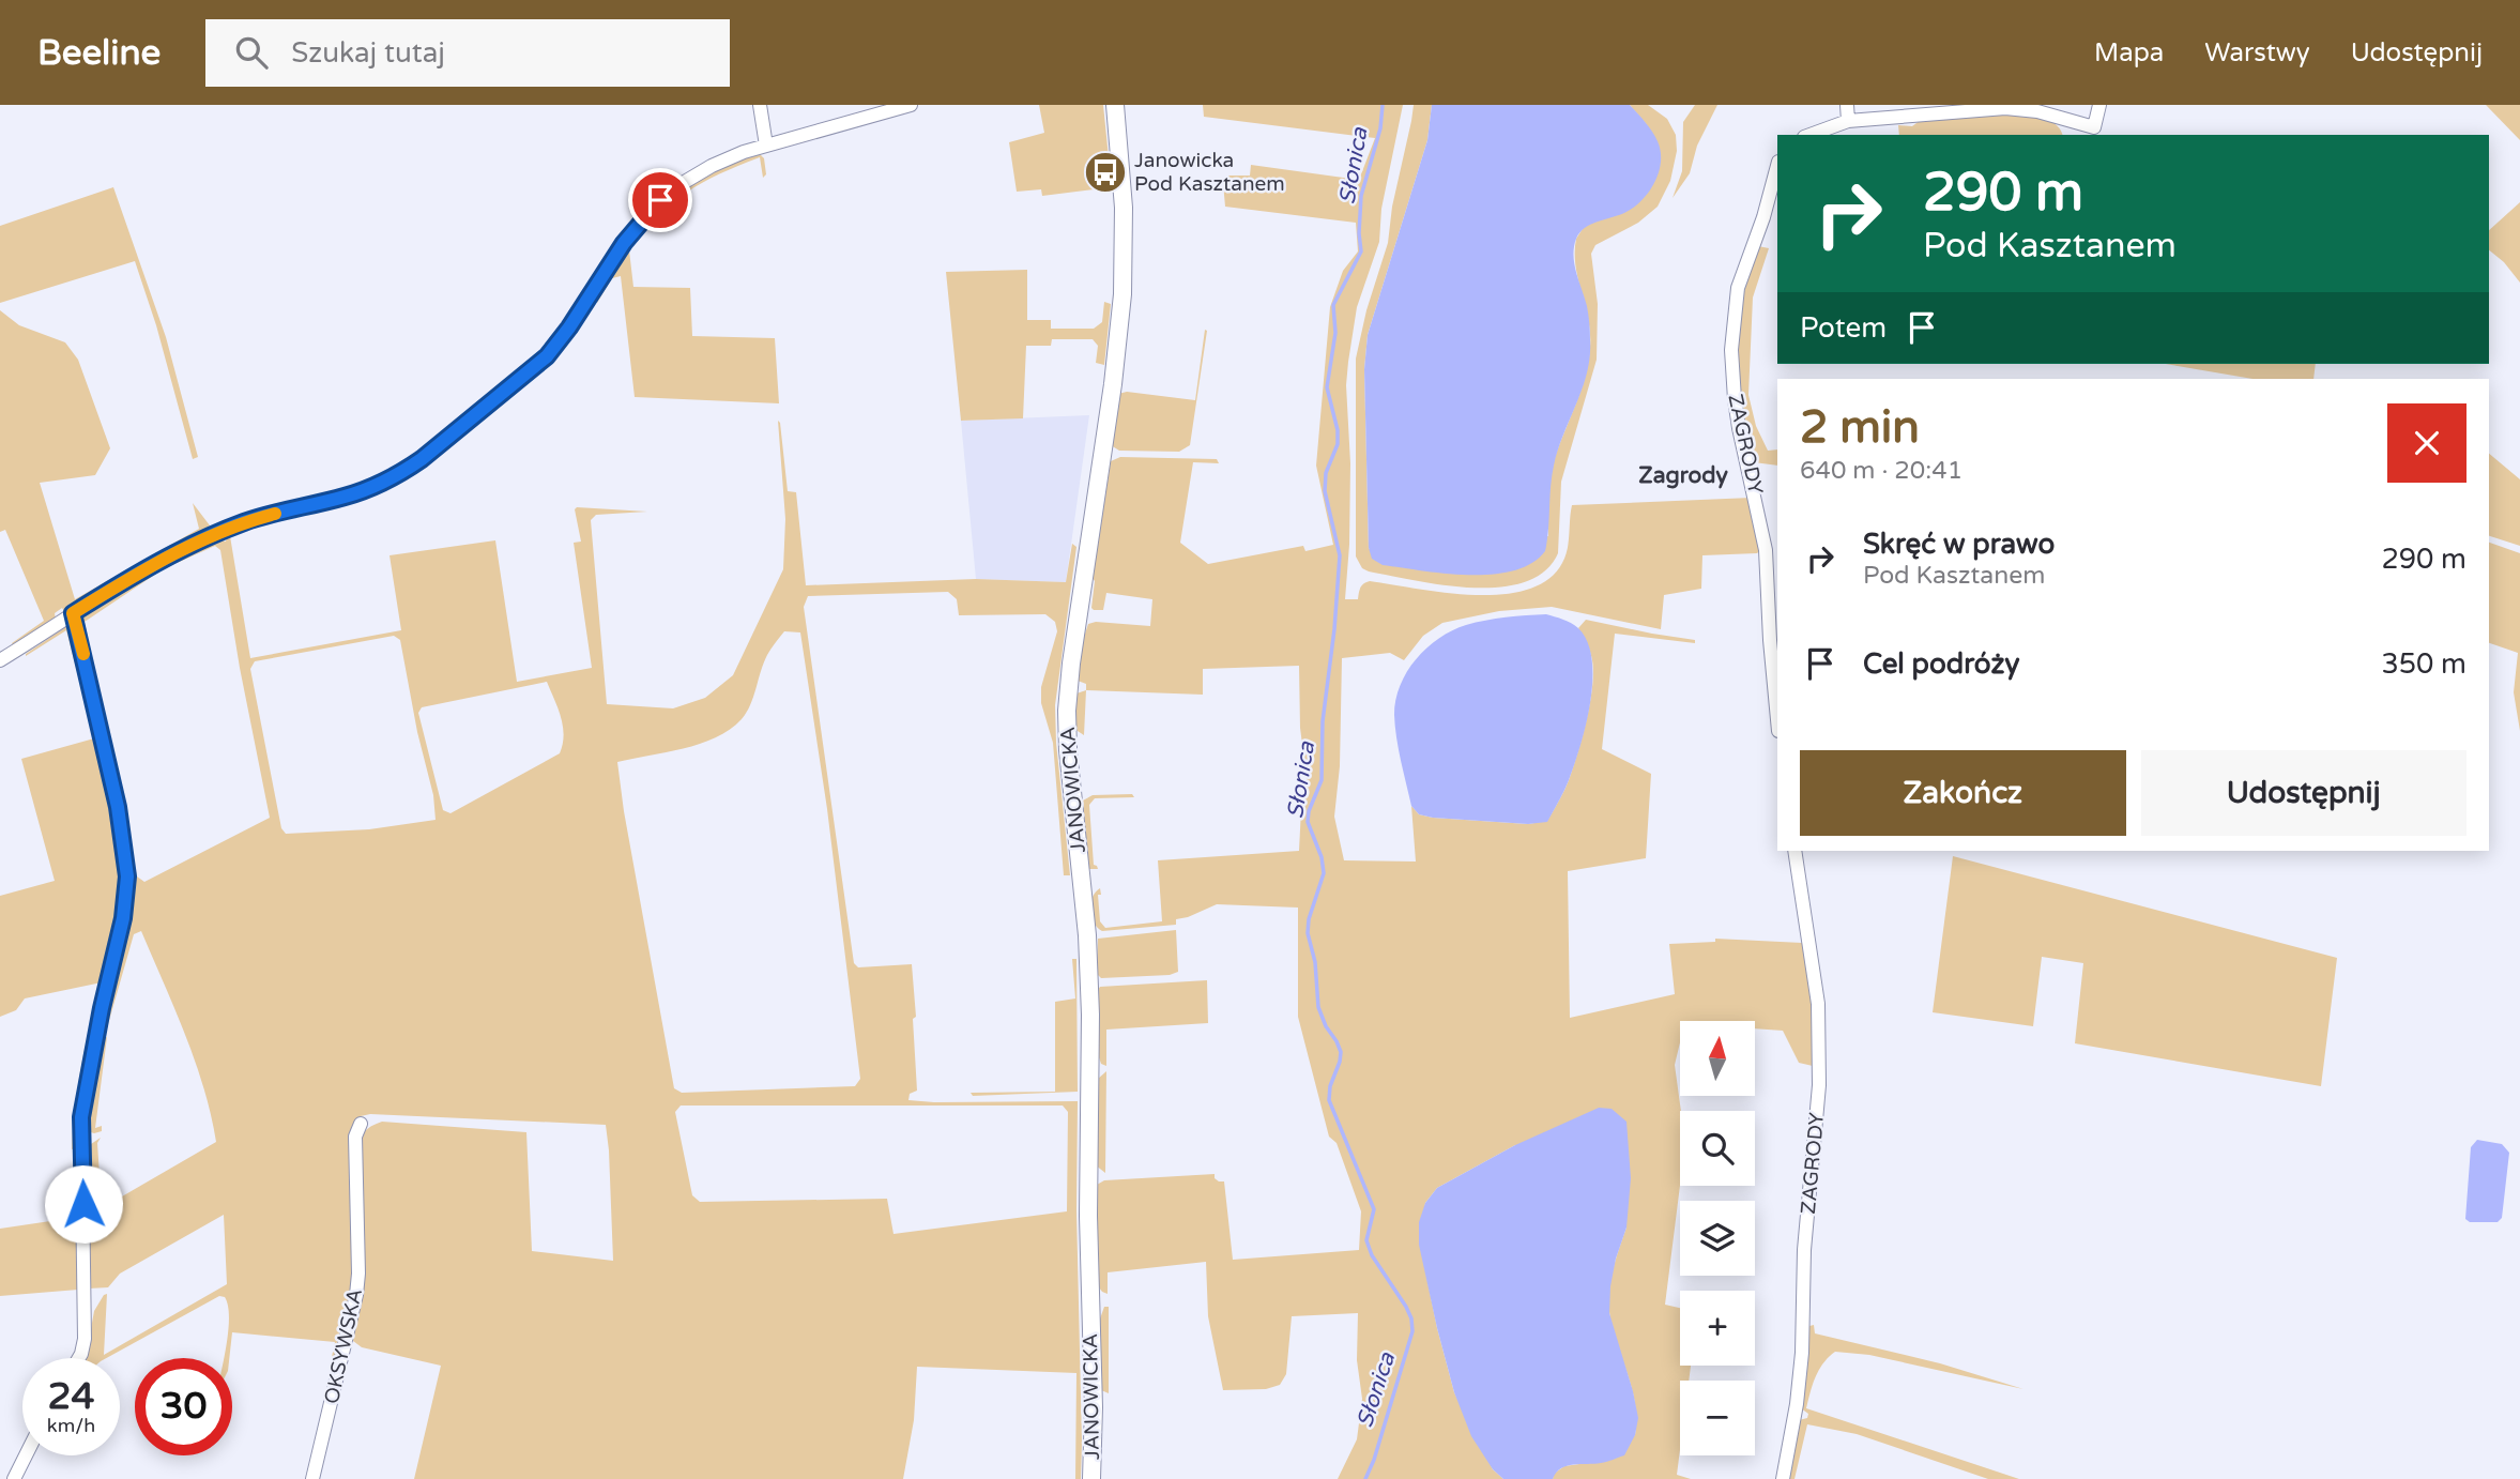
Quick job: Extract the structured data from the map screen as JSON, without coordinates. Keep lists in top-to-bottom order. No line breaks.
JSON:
{"streets":{"street":["ZAGRODY","JANOWICKA","OKSYWSKA"]},"districts":["Zagrody"],"water":["Słonica"],"places":{"bus stop":["Janowicka Pod Kasztanem"]},"north":"top","page":{"header":"Beeline","search":"Szukaj tutaj","nav":["Mapa","Warstwy","Udostępnij"],"turn":["290 m","Pod Kasztanem"],"then":"Potem","heading":["2 min","640 m · 20:41"],"list":[{"name":"Skręć w prawo","note":"Pod Kasztanem","value":"290 m"},{"name":"Cel podróży","value":"350 m"}],"buttons":["Zakończ","Udostępnij"],"map_buttons":["+","−"],"speed":"24 km/h","limit":"30"}}
